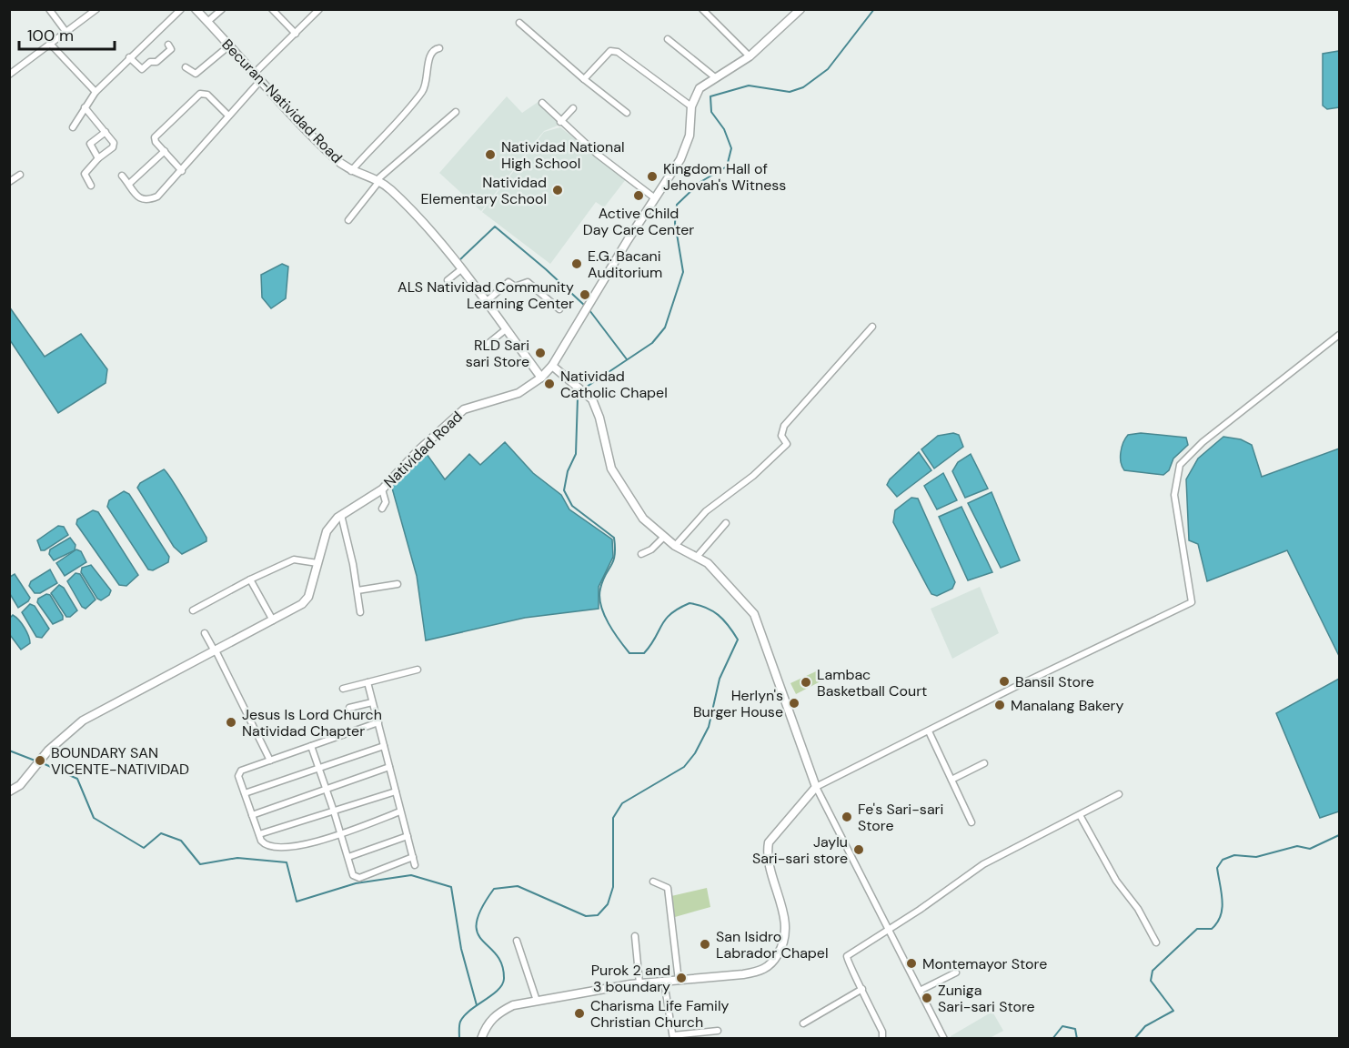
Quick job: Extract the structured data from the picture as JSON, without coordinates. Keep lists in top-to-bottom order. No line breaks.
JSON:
{"streets":{"street":["Becuran-Natividad Road","Natividad Road"]},"places":["Natividad National High School","Kingdom Hall of Jehovah's Witness","Natividad Elementary School","Active Child Day Care Center","E.G. Bacani Auditorium","ALS Natividad Community Learning Center","RLD Sari sari Store","Natividad Catholic Chapel","Bansil Store","Lambac Basketball Court","Herlyn's Burger House","Manalang Bakery","Jesus Is Lord Church Natividad Chapter","BOUNDARY SAN VICENTE-NATIVIDAD","Fe's Sari-sari Store","Jaylu Sari-sari store","San Isidro Labrador Chapel","Montemayor Store","Purok 2 and 3 boundary","Zuniga Sari-sari Store","Charisma Life Family Christian Church"],"scale_bar":"100 m"}
